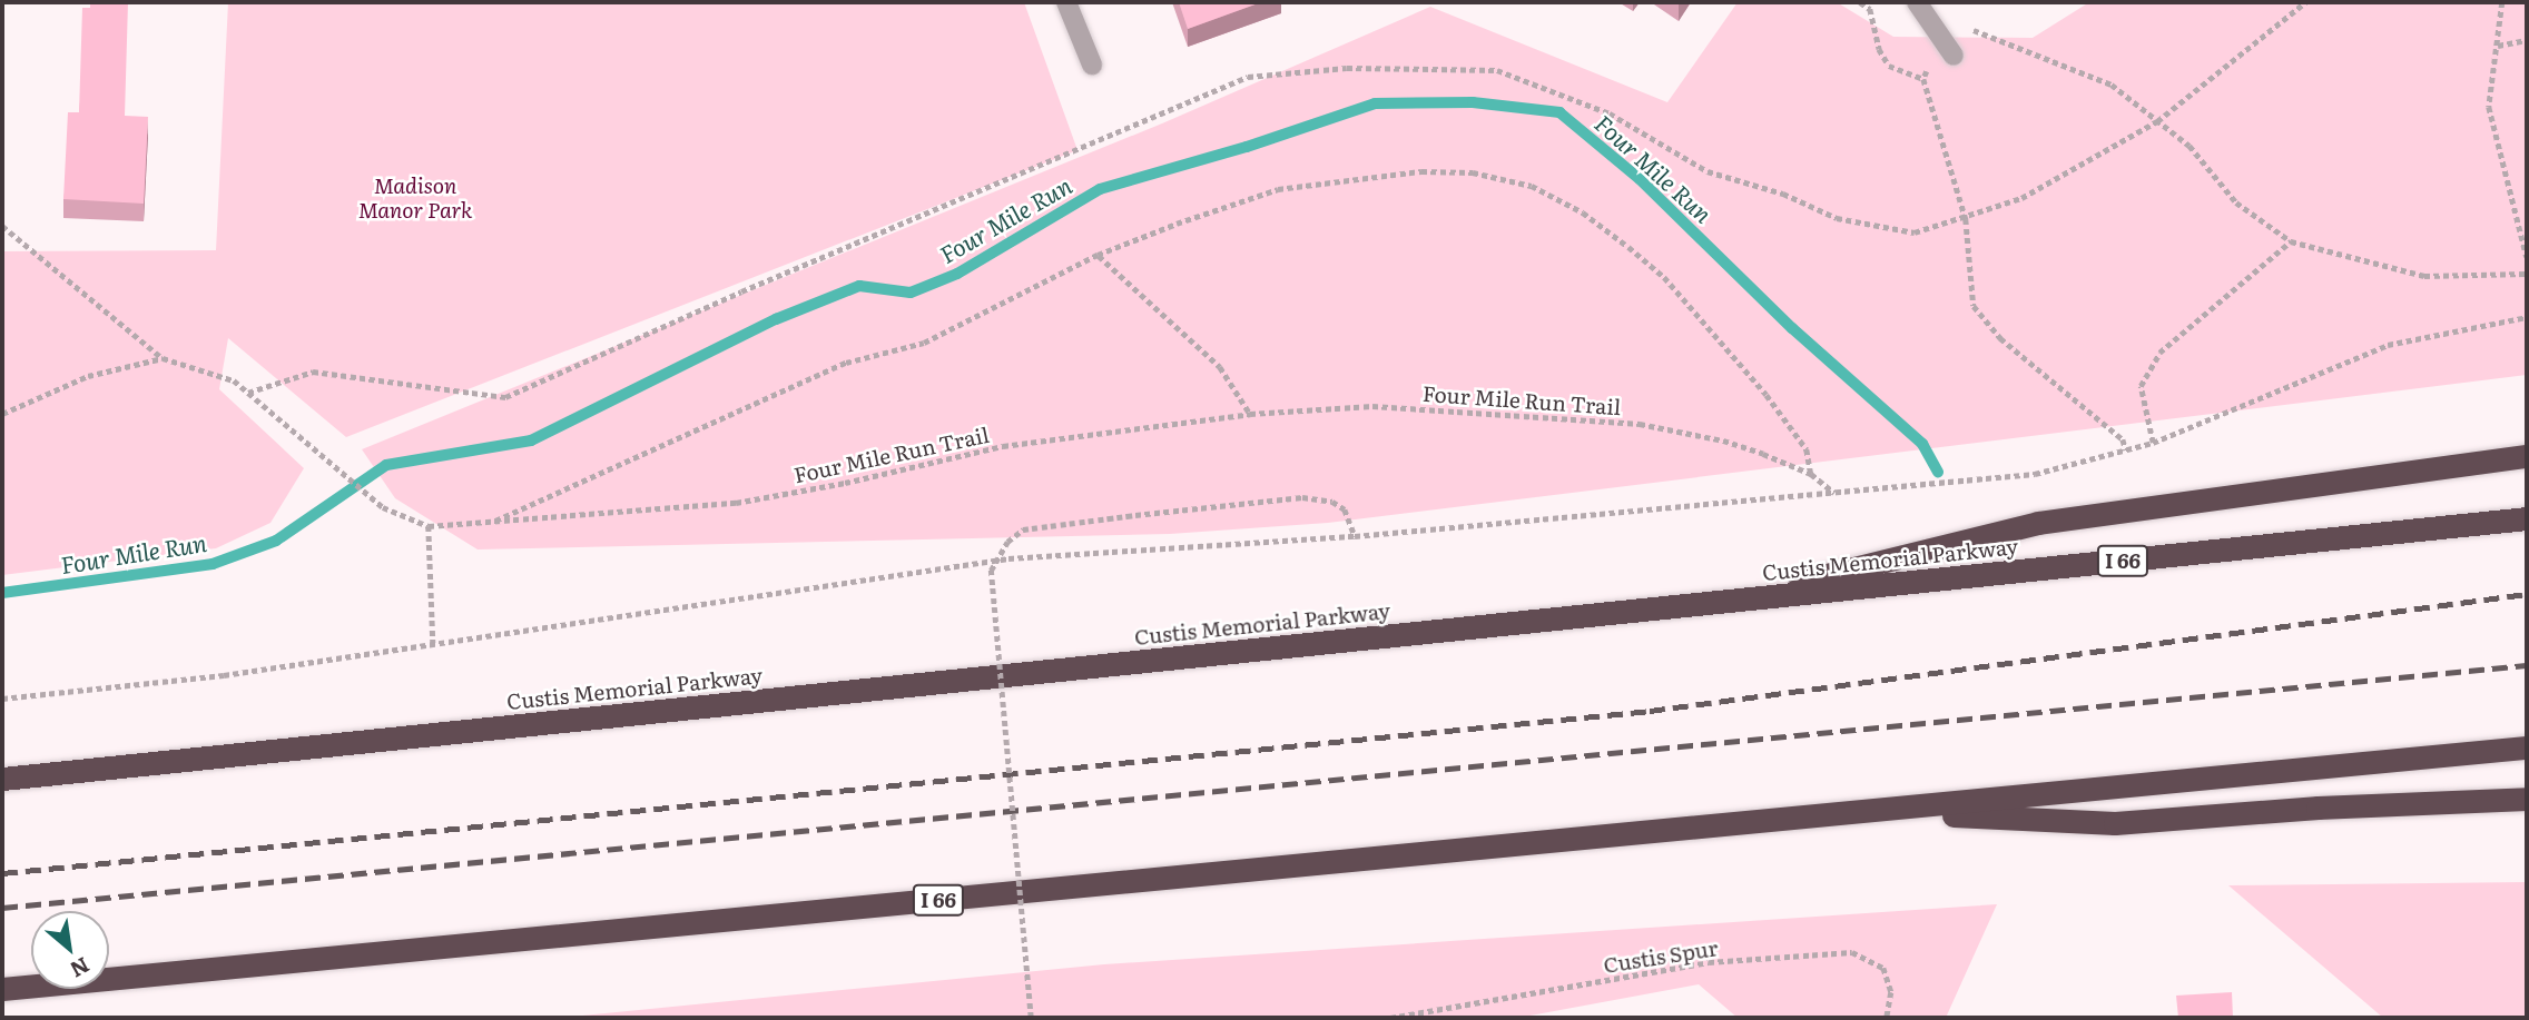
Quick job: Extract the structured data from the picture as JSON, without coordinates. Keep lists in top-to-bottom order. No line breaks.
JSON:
{"streets":{"highway":["Custis Memorial Parkway","I 66"],"path":["Four Mile Run Trail","Custis Spur"]},"water":["Four Mile Run"],"parks":["Madison Manor Park"],"north":"bottom right"}
